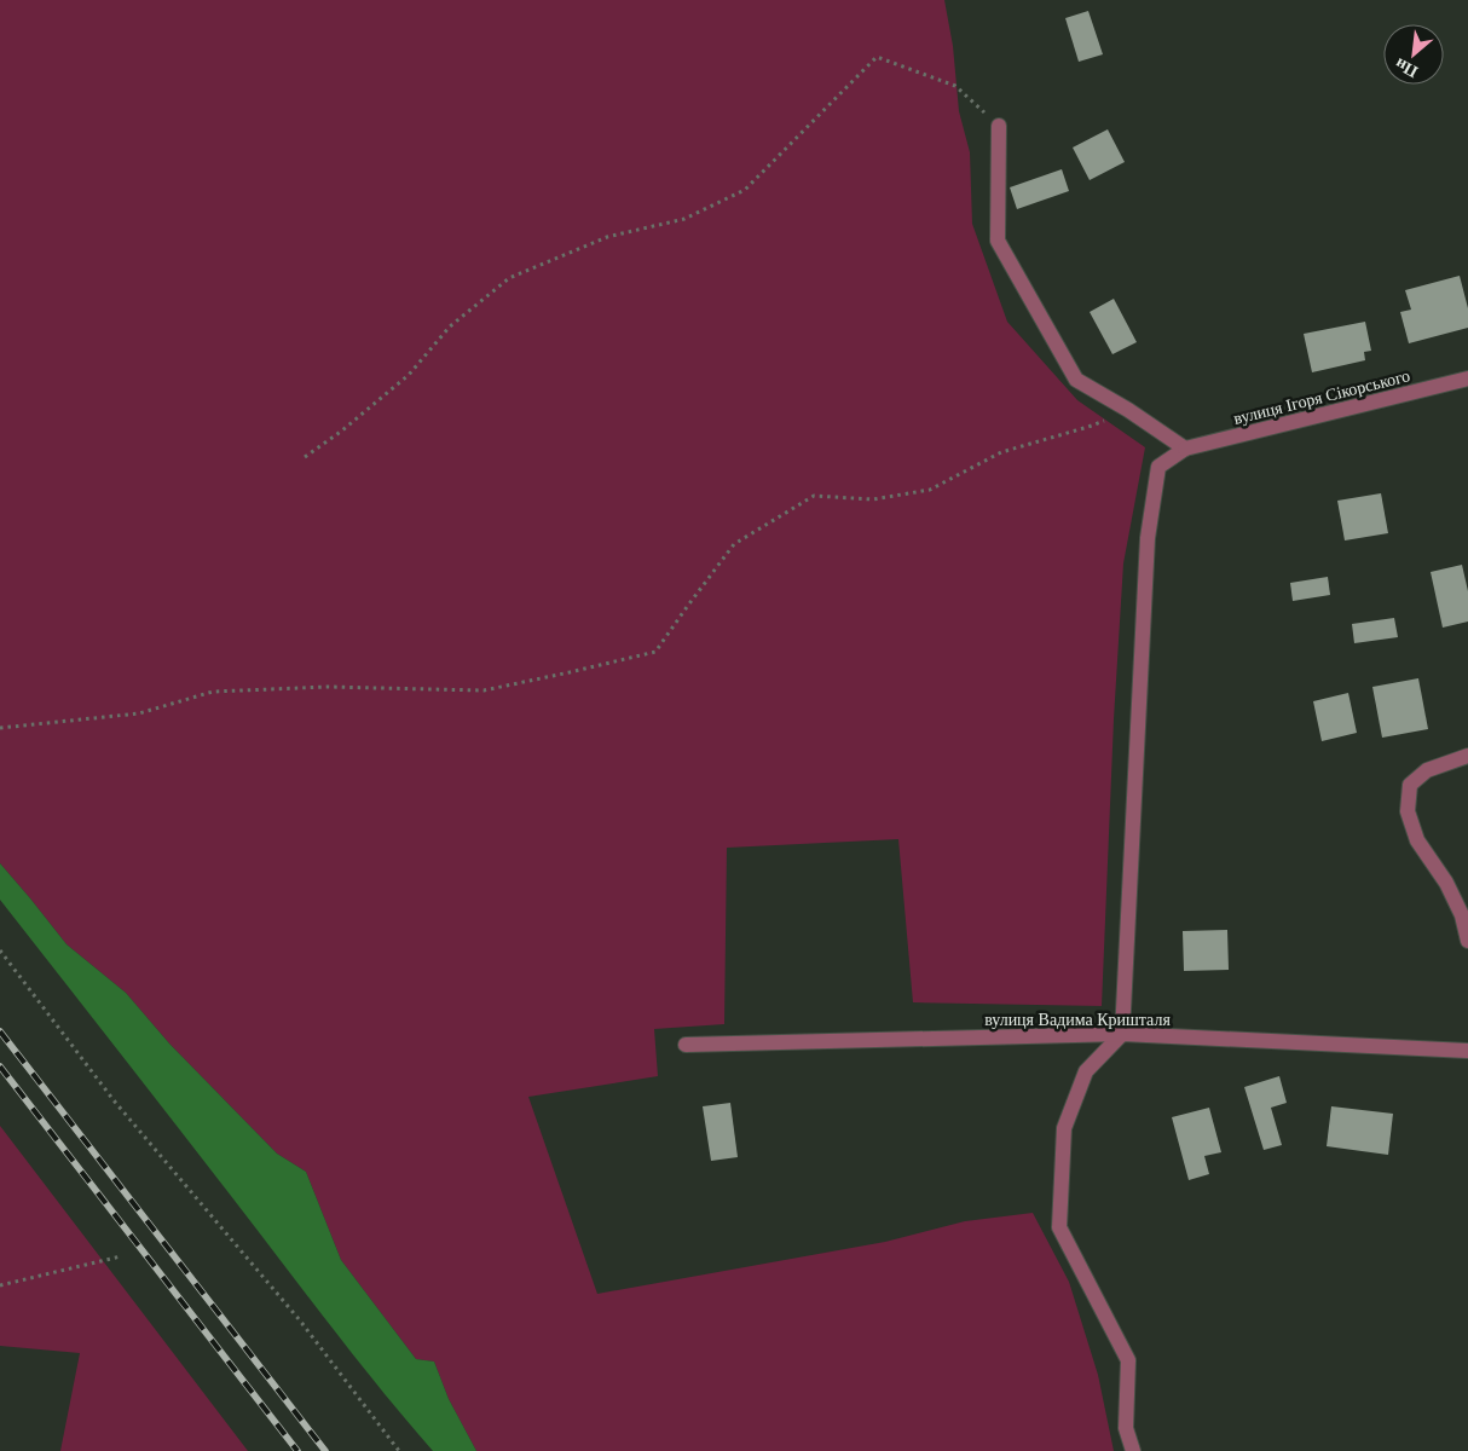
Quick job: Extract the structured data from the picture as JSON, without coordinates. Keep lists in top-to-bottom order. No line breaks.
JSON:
{"streets":{"street":["вулиця Ігоря Сікорського","вулиця Вадима Кришталя"]},"north":"bottom left"}
